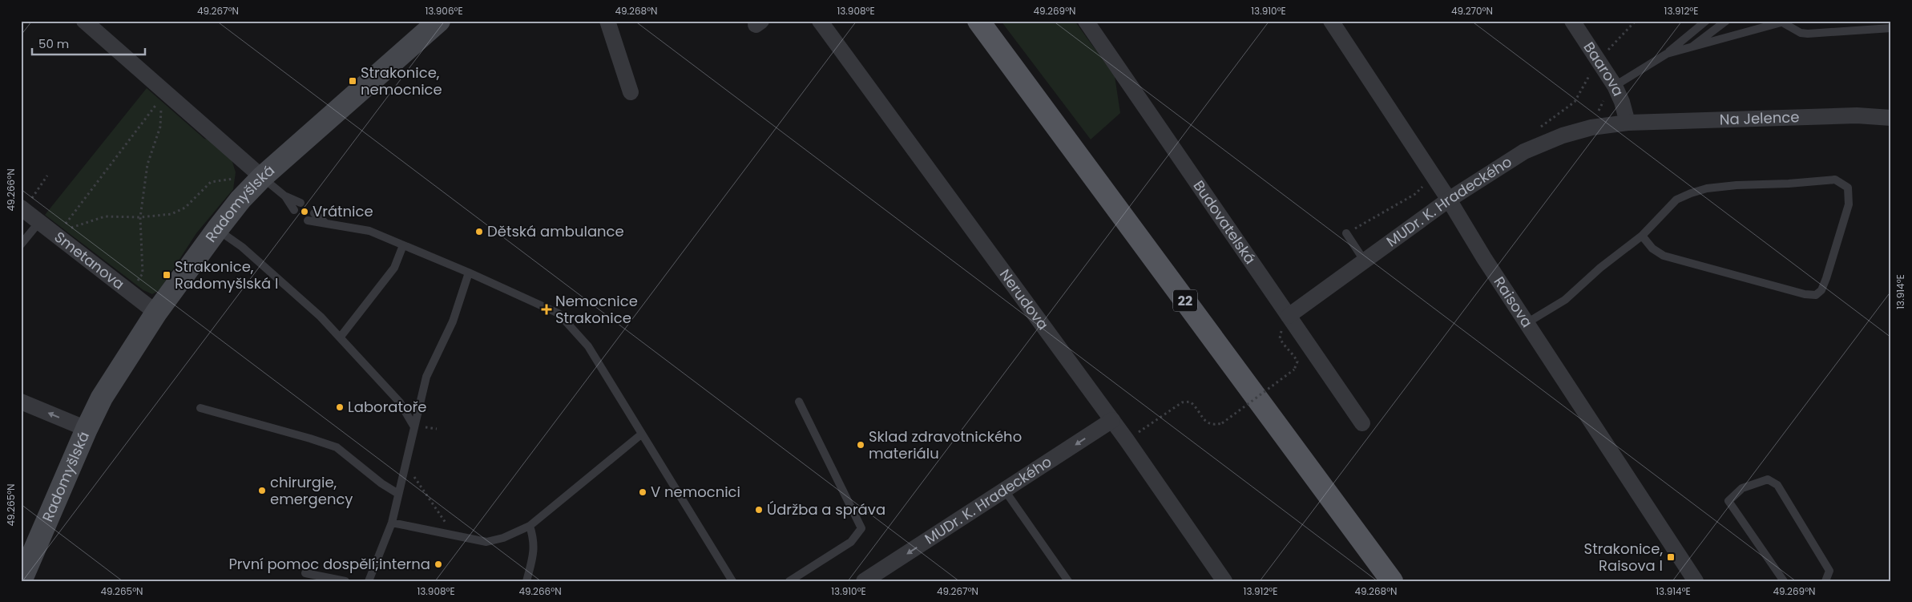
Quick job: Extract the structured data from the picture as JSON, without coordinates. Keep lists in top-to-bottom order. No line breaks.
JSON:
{"streets":{"main road":["22"],"street":["Baarova","Na Jelence","MUDr. K. Hradeckého","Radomyšlská","Budovatelská","Smetanova","Nerudova","Raisova"]},"crossings":[["Baarova","Na Jelence"],["Baarova","MUDr. K. Hradeckého"],["Na Jelence","MUDr. K. Hradeckého"],["MUDr. K. Hradeckého","Budovatelská"],["MUDr. K. Hradeckého","Nerudova"],["MUDr. K. Hradeckého","Raisova"],["Radomyšlská","Smetanova"]],"one_way":["MUDr. K. Hradeckého"],"places":{"transit":["Strakonice, nemocnice","Strakonice, Radomyšlská I","Strakonice, Raisova I"],"other":["Vrátnice","Dětská ambulance","Laboratoře","Sklad zdravotnického materiálu","chirurgie, emergency","V nemocnici","Údržba a správa","První pomoc dospělí;interna"],"health":["Nemocnice Strakonice"]},"scale_bar":"50 m","coordinates":["49.267°N","13.906°E","49.268°N","13.908°E","49.269°N","13.910°E","49.270°N","13.912°E","49.266°N","13.914°E","49.265°N"]}
